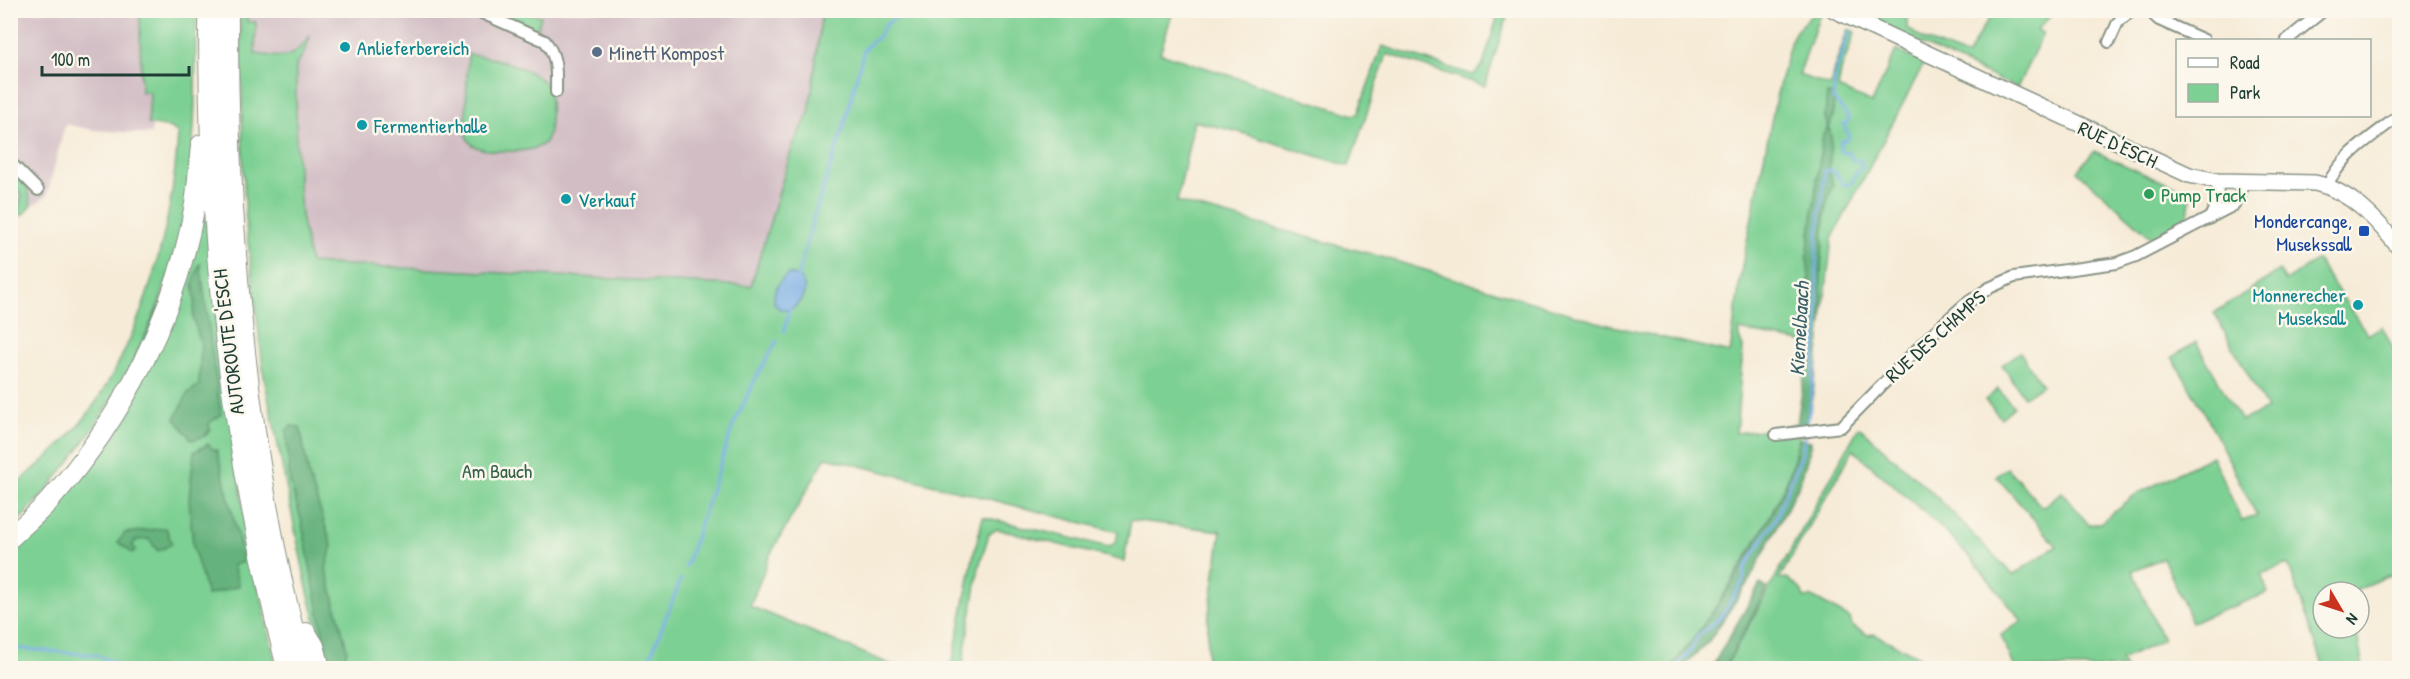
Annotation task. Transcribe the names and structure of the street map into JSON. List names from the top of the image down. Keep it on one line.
{"streets":{"highway":["AUTOROUTE D'ESCH"],"main road":["RUE D'ESCH"],"street":["RUE DES CHAMPS"]},"crossings":[["RUE D'ESCH","RUE DES CHAMPS"]],"water":["Kiemelbaach"],"parks":["Am Bauch"],"places":{"other":["Anlieferbereich","Minett Kompost","Fermentierhalle","Pump Track","Verkauf","Monnerecher Museksall"],"transit":["Mondercange, Musekssall"]},"legend":["Road","Park"],"scale_bar":"100 m","north":"bottom right"}
